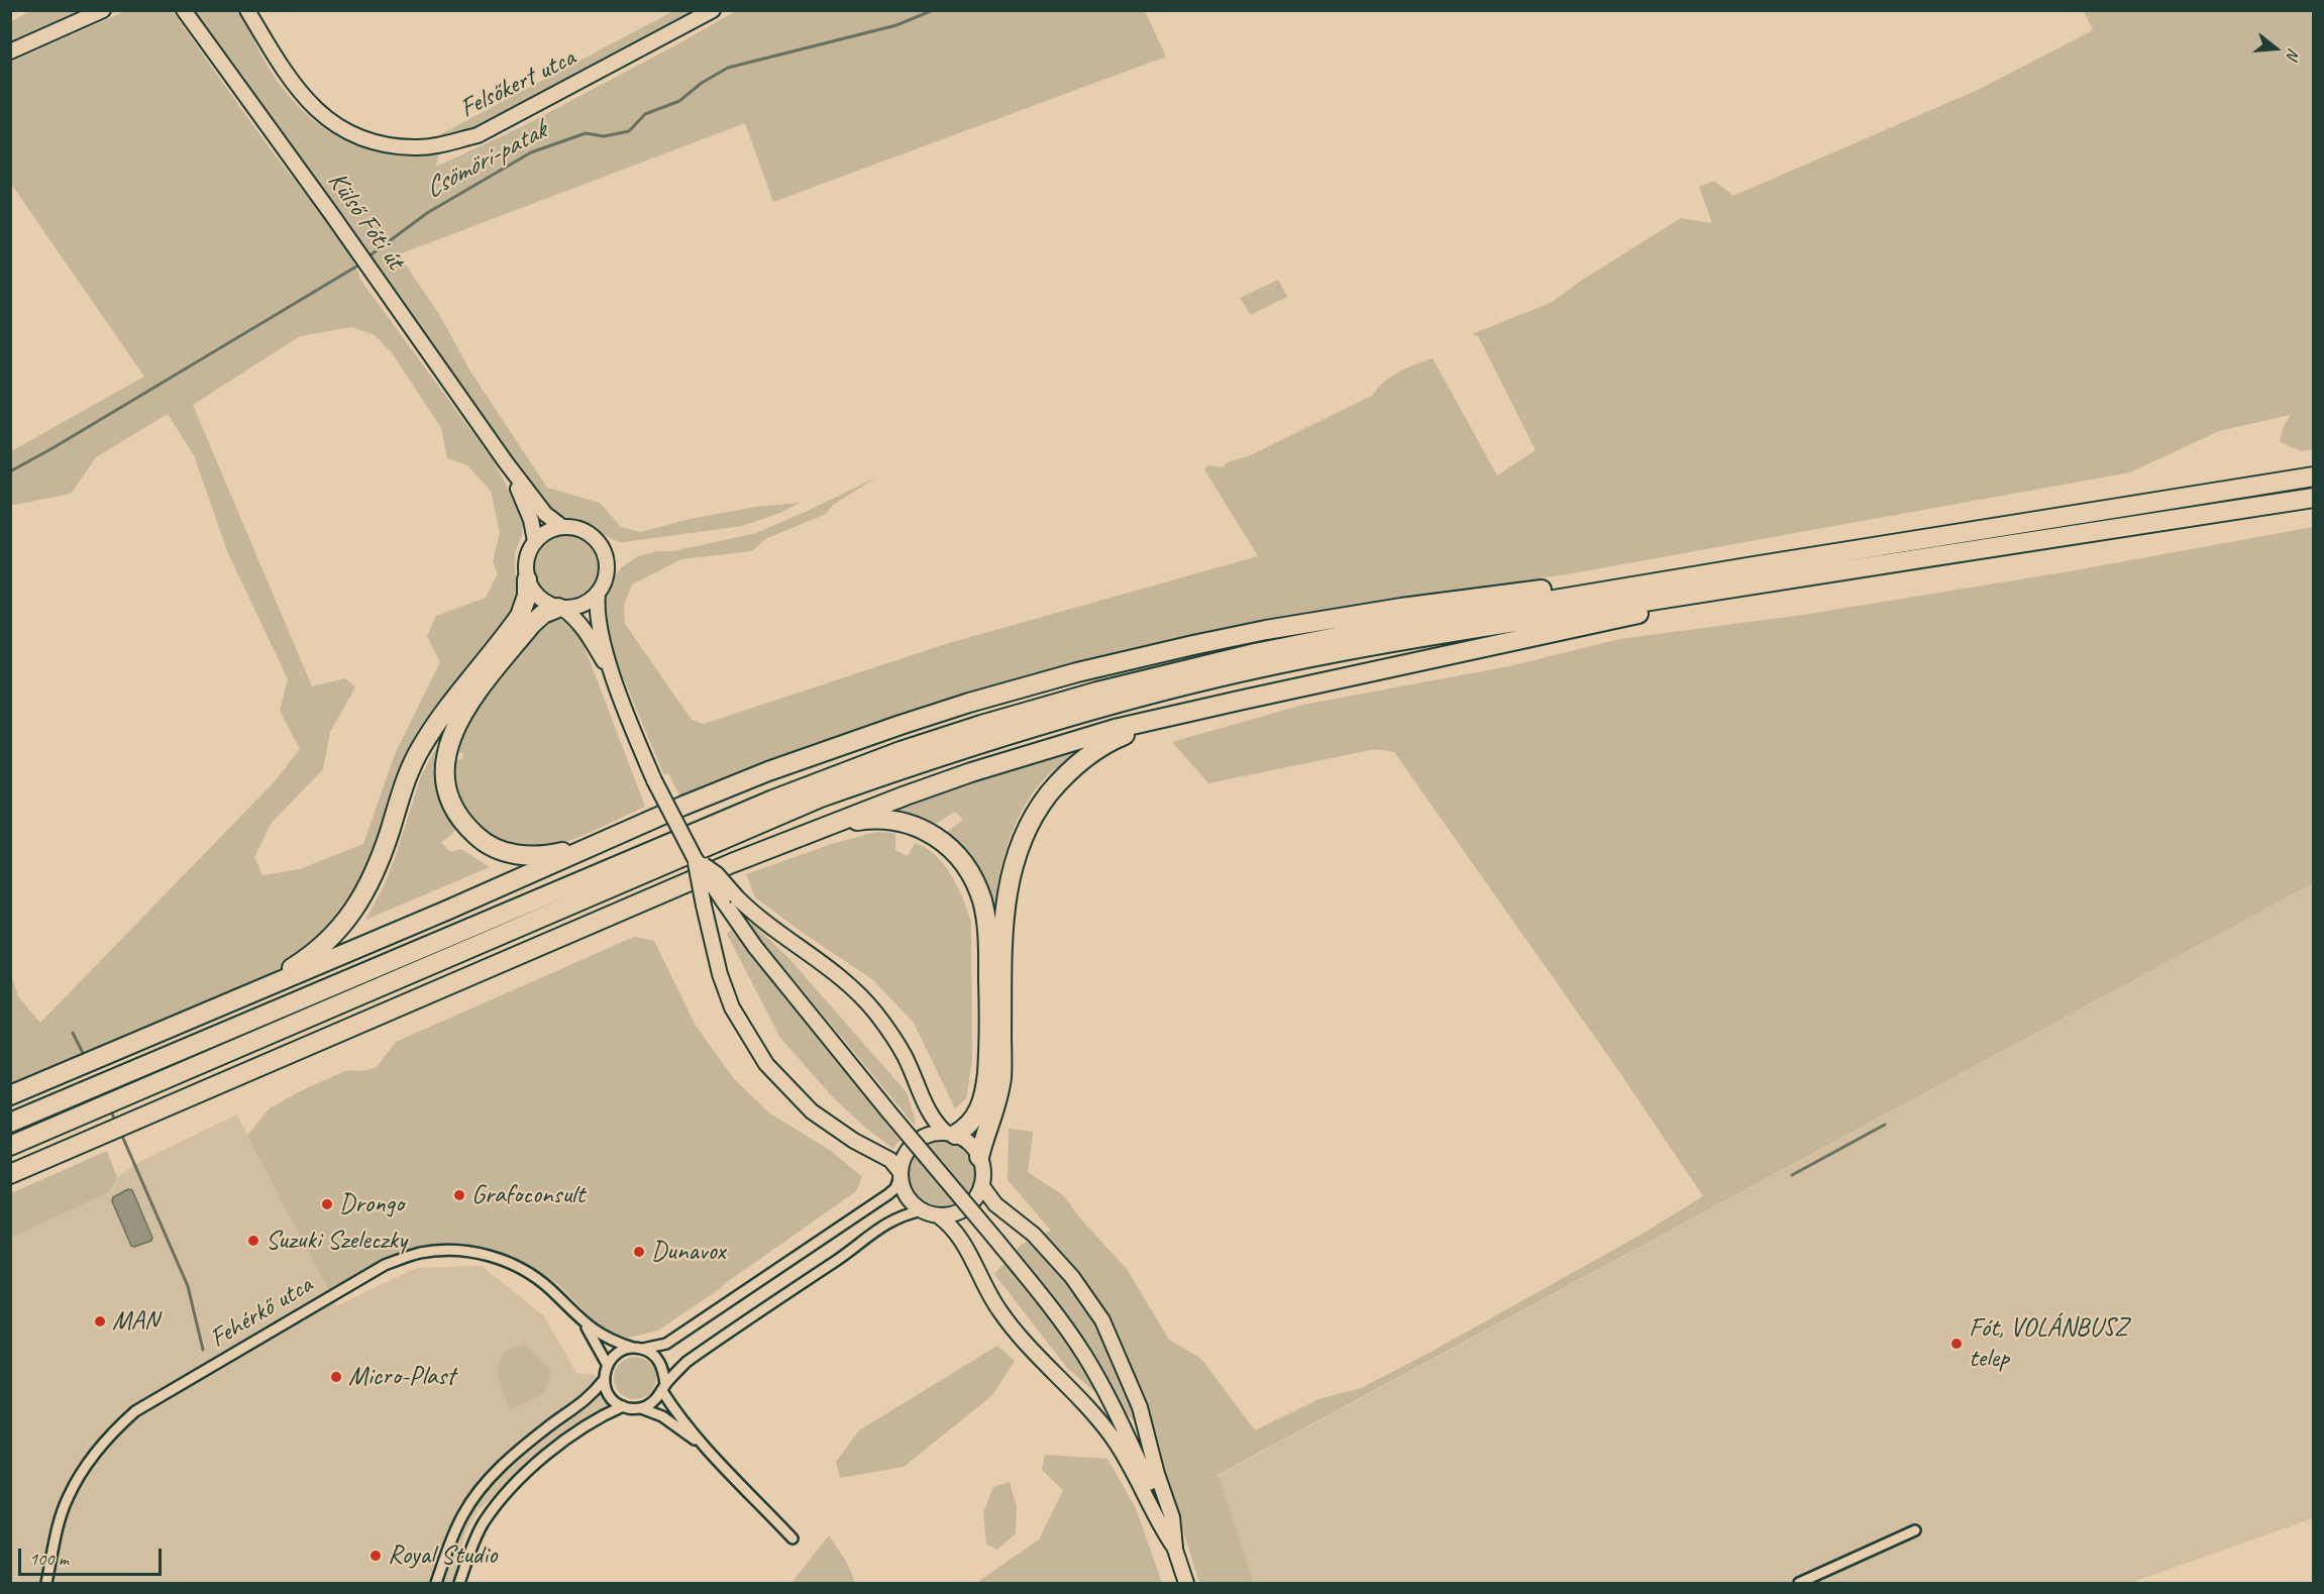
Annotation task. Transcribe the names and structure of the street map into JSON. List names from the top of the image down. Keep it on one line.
{"streets":{"main road":["Felsőkert utca","Külső Fóti út"],"street":["Fehérkő utca"]},"water":["Csömöri-patak"],"places":["Grafoconsult","Drongo","Suzuki Szeleczky","Dunavox","MAN","Fót, VOLÁNBUSZ telep","Micro-Plast","Royal Studio"],"scale_bar":"100 m","north":"right"}
